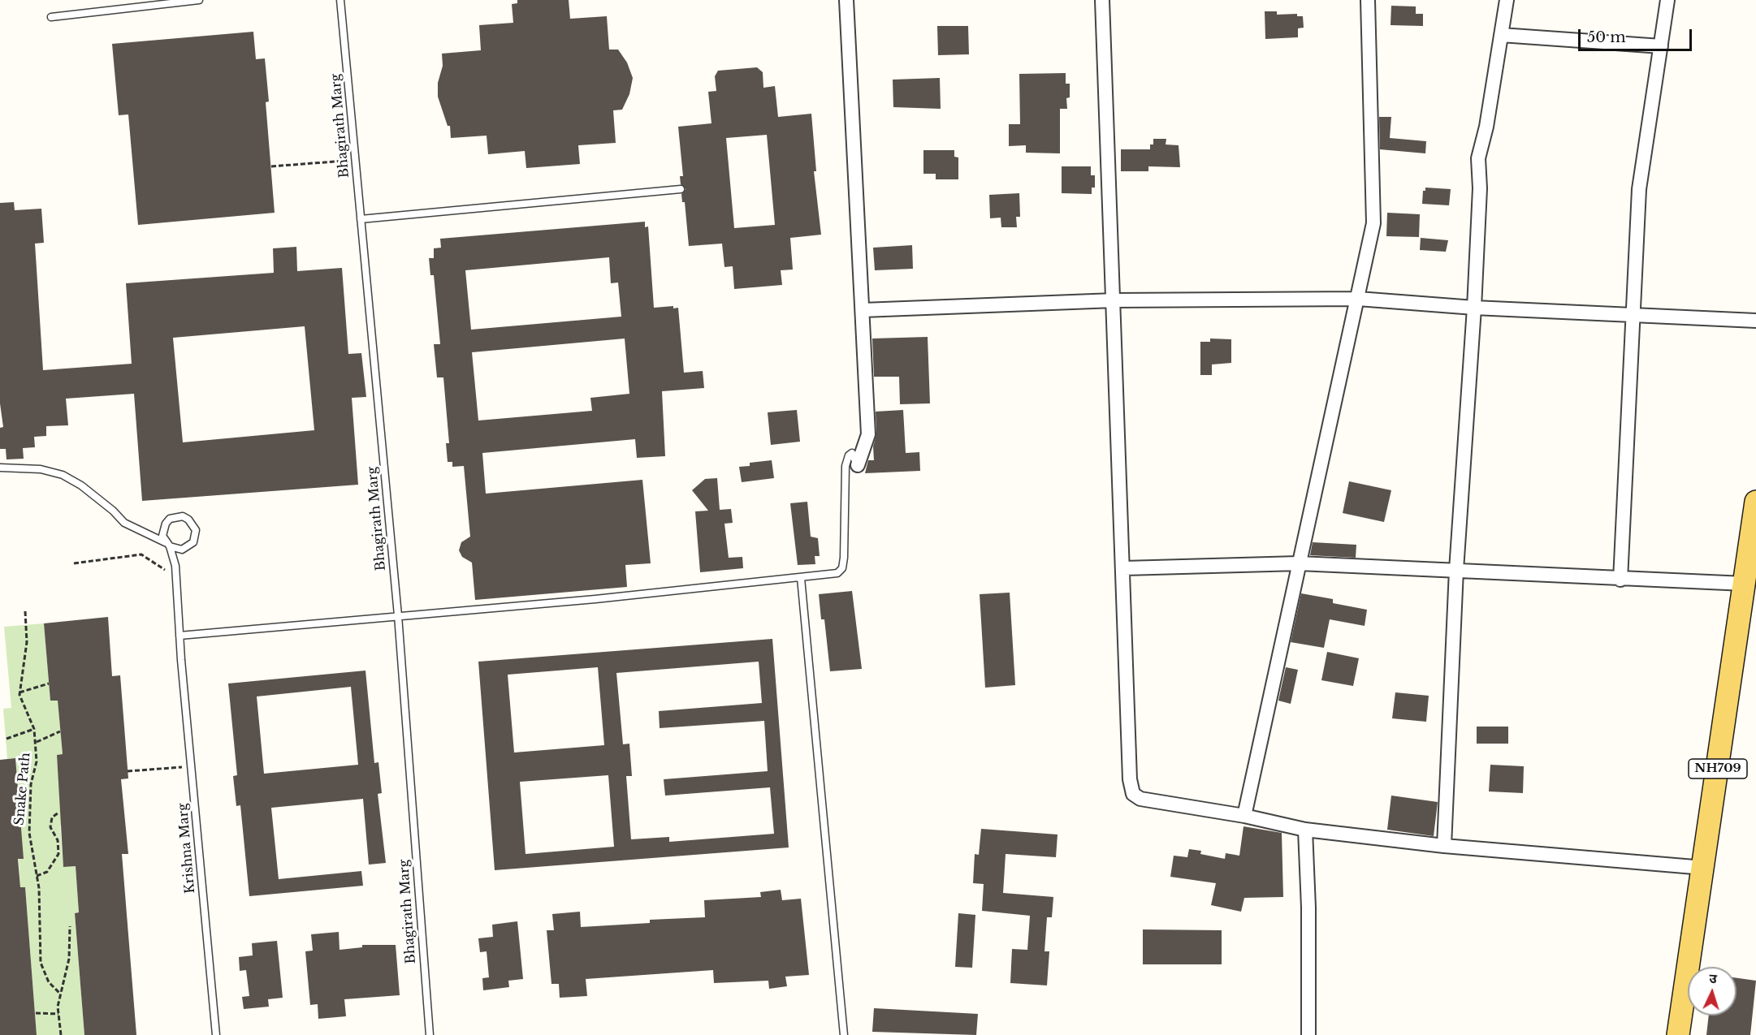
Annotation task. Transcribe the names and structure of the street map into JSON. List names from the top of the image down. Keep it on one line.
{"streets":{"main road":["NH709"],"lane":["Bhagirath Marg","Krishna Marg"],"path":["Snake Path"]},"scale_bar":"50 m","north":"top"}
